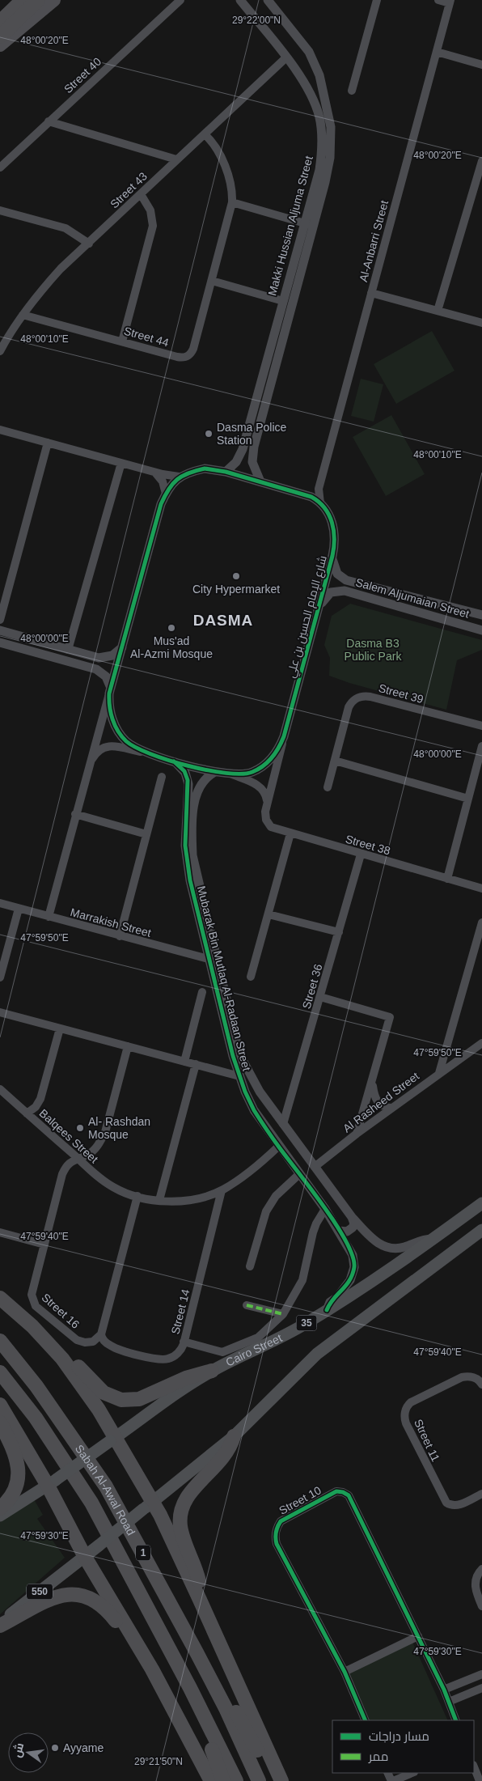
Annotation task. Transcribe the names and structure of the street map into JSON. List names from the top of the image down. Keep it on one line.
{"streets":{"highway":["Sabah Al-Awal Road","1"],"main road":["35","Cairo Street","550"],"street":["Street 40","Street 43","Makki Hussian Aljuma Street","Al-Anbarri Street","Street 44","Salem Aljumaian Street","شارع الإمام الحسين بن علي","Street 39","Street 38","Marrakish Street","Mubarak Bin Mutlaq Al-Radaan Street","Street 36","Al Rasheed Street","Balqees Street","Street 16","Street 14","Street 11","Street 10"]},"crossings":[["Street 43","Makki Hussian Aljuma Street"],["Street 43","Street 44"],["Makki Hussian Aljuma Street","شارع الإمام الحسين بن علي"],["Al-Anbarri Street","شارع الإمام الحسين بن علي"],["Salem Aljumaian Street","شارع الإمام الحسين بن علي"],["شارع الإمام الحسين بن علي","Street 38"],["شارع الإمام الحسين بن علي","Mubarak Bin Mutlaq Al-Radaan Street"],["Street 38","Street 36"],["Marrakish Street","Mubarak Bin Mutlaq Al-Radaan Street"],["Mubarak Bin Mutlaq Al-Radaan Street","Street 36"],["Mubarak Bin Mutlaq Al-Radaan Street","Al Rasheed Street"],["Mubarak Bin Mutlaq Al-Radaan Street","Balqees Street"],["Mubarak Bin Mutlaq Al-Radaan Street","Cairo Street"],["Balqees Street","Street 16"],["Balqees Street","Street 14"],["Street 16","Street 14"]],"districts":["DASMA"],"parks":["Dasma B3 Public Park"],"places":["Dasma Police Station","City Hypermarket","Mus'ad Al-Azmi Mosque","Al- Rashdan Mosque","Ayyame"],"legend":["مسار دراجات","ممر"],"north":"left","coordinates":["29°22'00\"N","48°00'20\"E","48°00'10\"E","48°00'00\"E","47°59'50\"E","47°59'40\"E","47°59'30\"E","29°21'50\"N"]}
